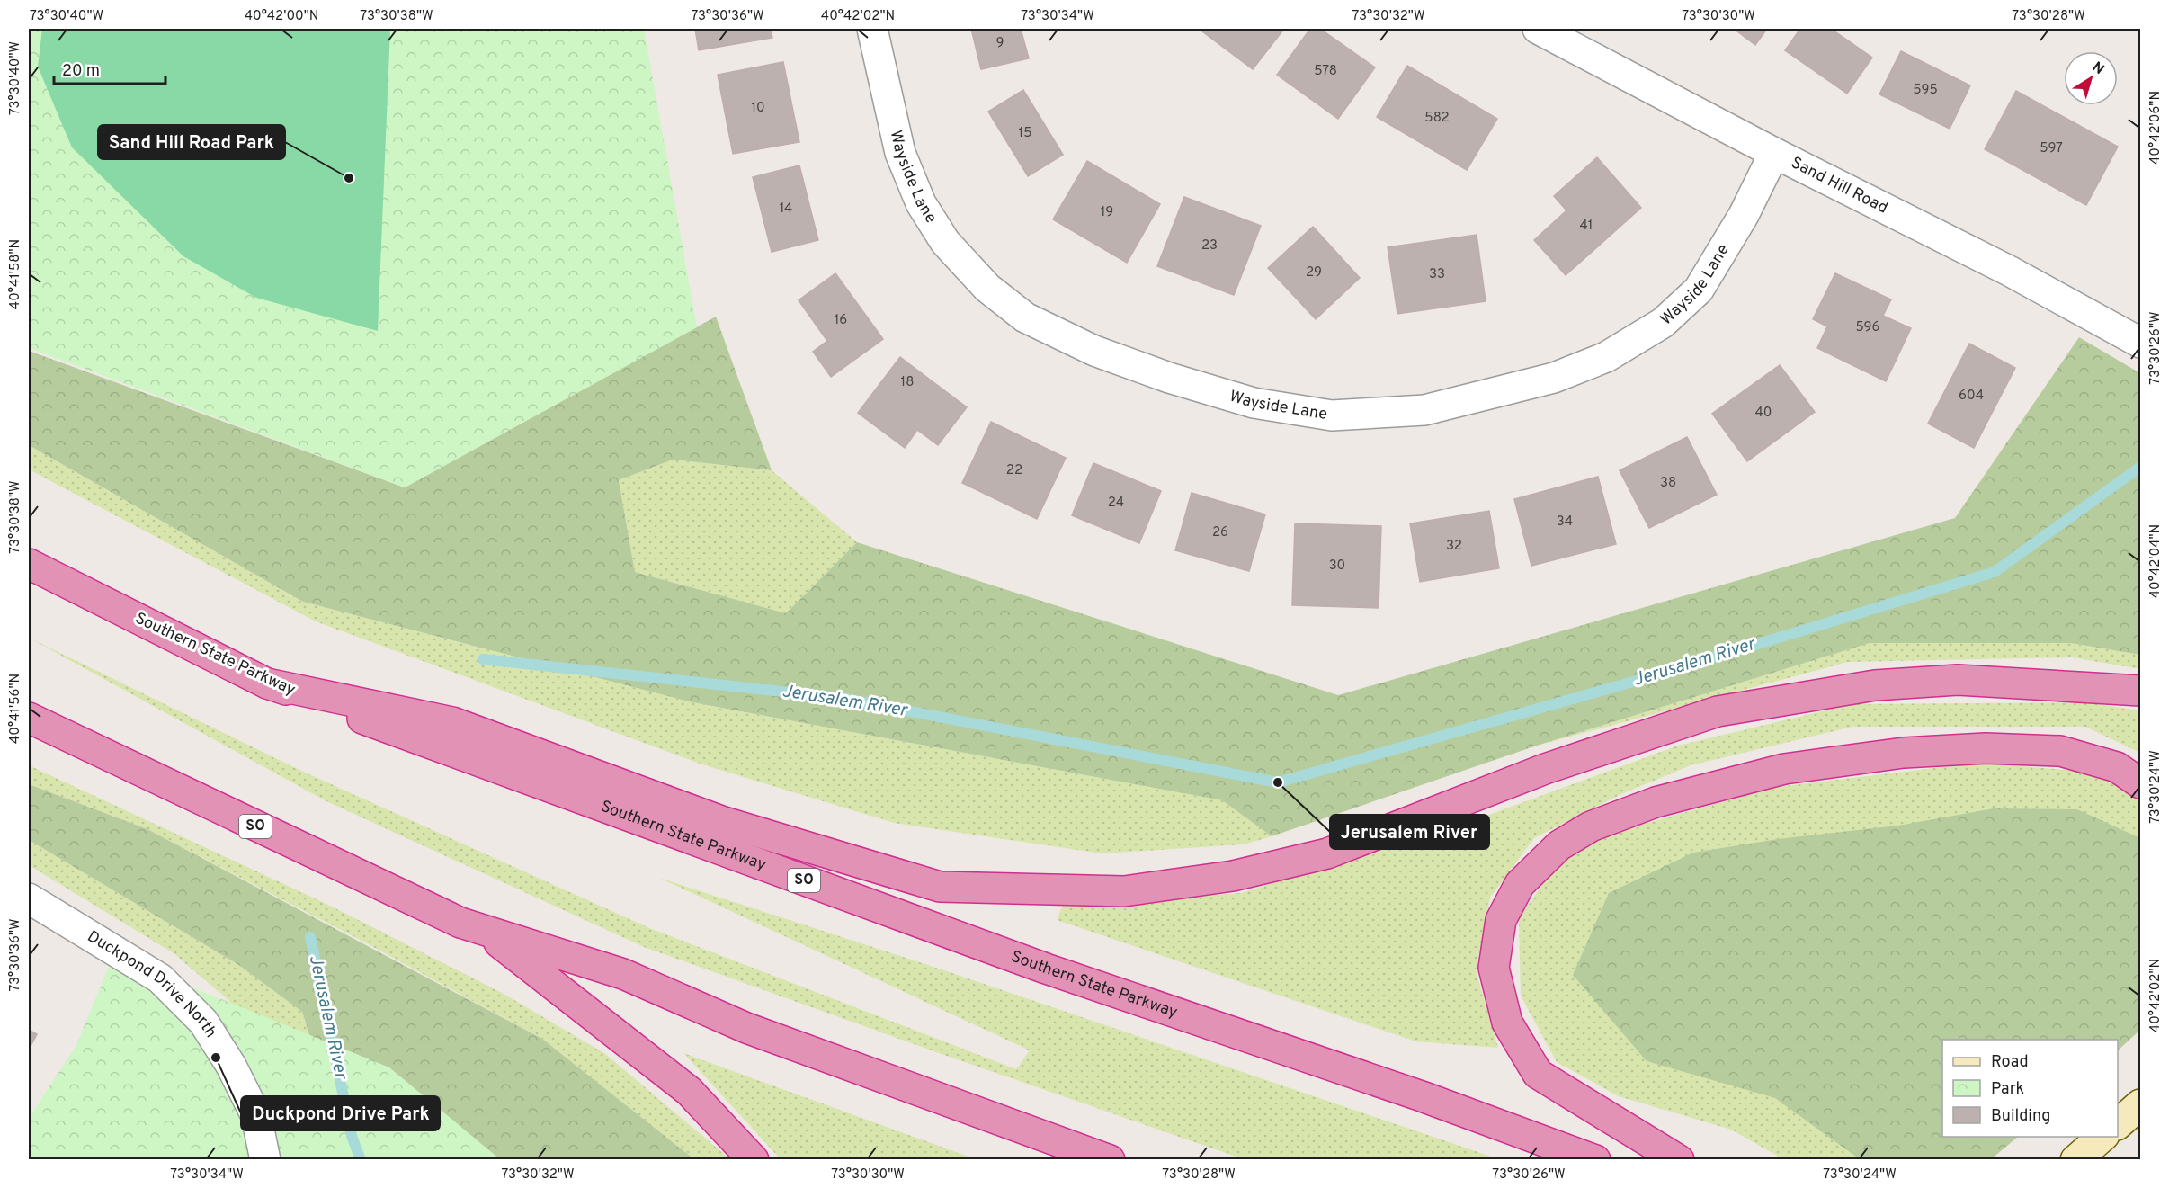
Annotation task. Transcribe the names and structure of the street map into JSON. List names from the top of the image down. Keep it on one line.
{"streets":{"highway":["Southern State Parkway","SO"],"street":["Wayside Lane","Sand Hill Road","Duckpond Drive North"]},"crossings":[["Wayside Lane","Sand Hill Road"]],"water":["Jerusalem River"],"places":["Sand Hill Road Park","Jerusalem River","Duckpond Drive Park"],"house_numbers":["9","578","595","10","582","15","597","14","19","41","23","29","33","16","596","18","604","40","22","38","24","34","26","32","30"],"legend":["Road","Park","Building"],"scale_bar":"20 m","north":"top right","coordinates":["73°30'40\"W","40°42'00\"N","73°30'38\"W","73°30'36\"W","40°42'02\"N","73°30'34\"W","73°30'32\"W","73°30'30\"W","73°30'28\"W","40°42'06\"N","40°41'58\"N","73°30'26\"W","40°42'04\"N","40°41'56\"N","73°30'24\"W"]}
